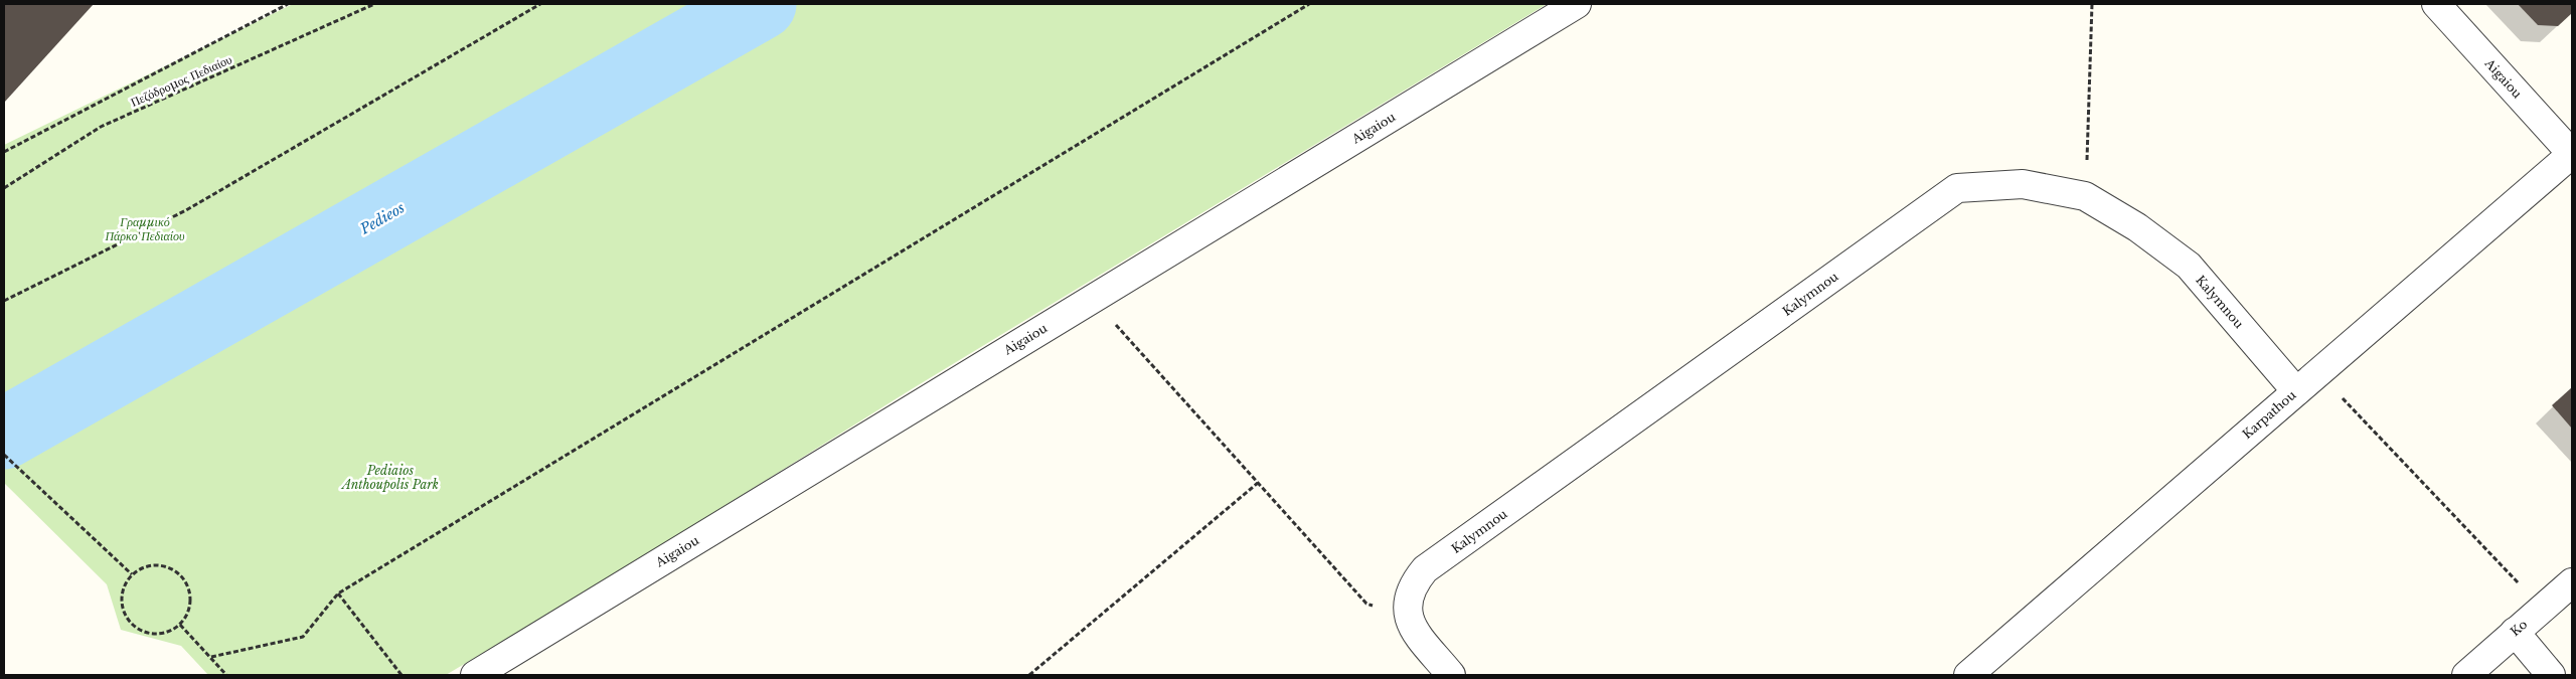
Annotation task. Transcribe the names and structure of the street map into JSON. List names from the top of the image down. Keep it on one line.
{"streets":{"street":["Aigaiou","Kalymnou","Karpathou","Ko"],"path":["Πεζόδρομος Πεδιαίου"]},"crossings":[["Aigaiou","Karpathou"],["Kalymnou","Karpathou"]],"water":["Pedieos"],"parks":["Γραμμικό Πάρκο Πεδιαίου","Pediaios Anthoupolis Park"]}
